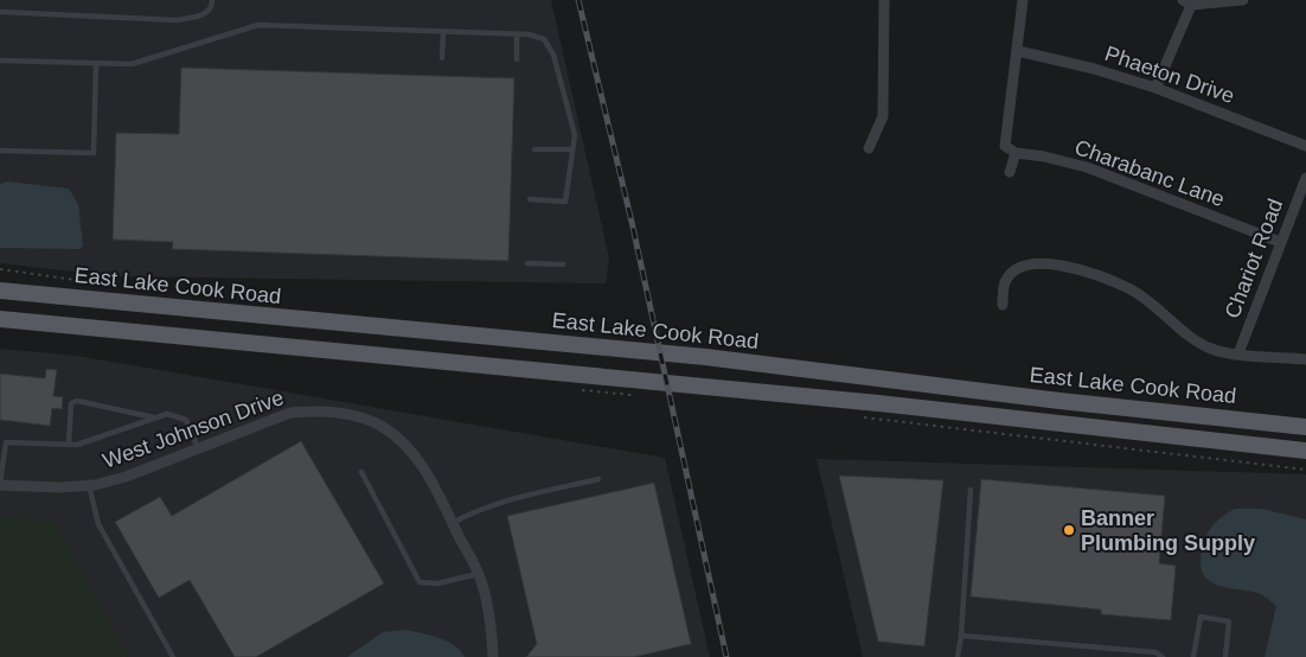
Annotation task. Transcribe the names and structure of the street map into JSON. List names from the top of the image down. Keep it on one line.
{"streets":{"main road":["East Lake Cook Road"],"street":["Phaeton Drive","Charabanc Lane","Chariot Road","West Johnson Drive"]},"crossings":[["Charabanc Lane","Chariot Road"]],"places":["Banner Plumbing Supply"]}
